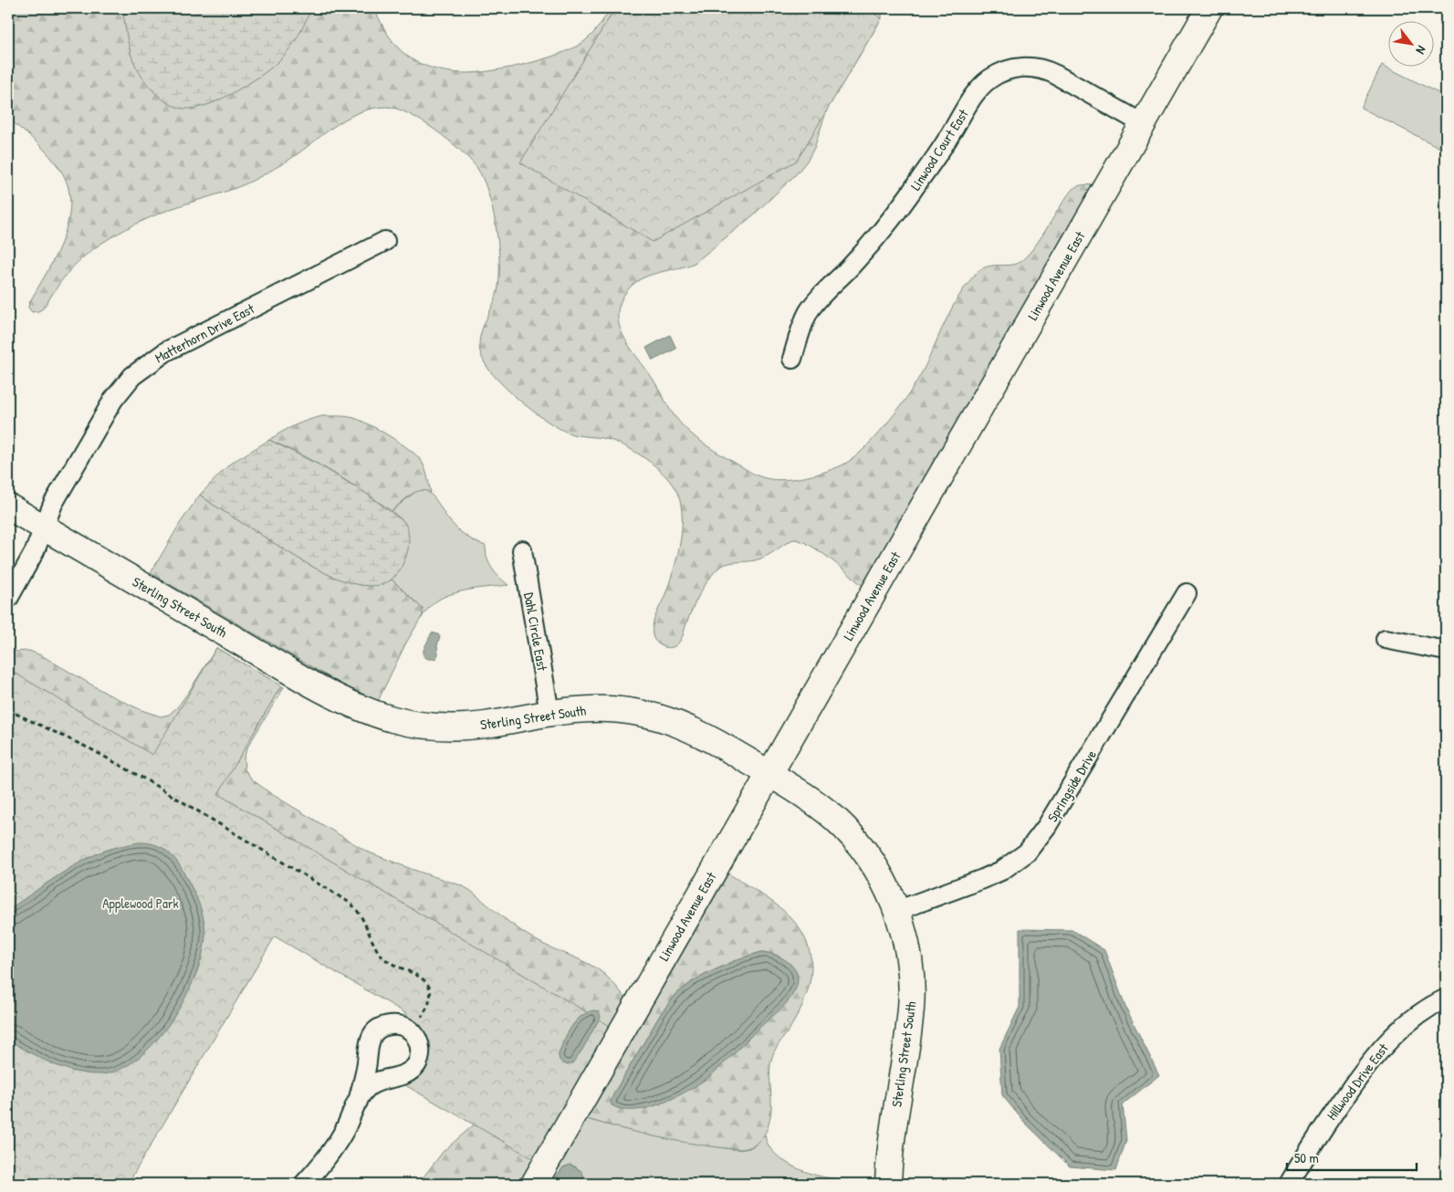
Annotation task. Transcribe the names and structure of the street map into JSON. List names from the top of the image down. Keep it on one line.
{"streets":{"street":["Linwood Court East","Linwood Avenue East","Matterhorn Drive East","Sterling Street South","Dahl Circle East","Springside Drive","Hillwood Drive East"]},"crossings":[["Linwood Court East","Linwood Avenue East"],["Linwood Avenue East","Sterling Street South"],["Matterhorn Drive East","Sterling Street South"],["Sterling Street South","Dahl Circle East"],["Sterling Street South","Springside Drive"]],"parks":["Applewood Park"],"scale_bar":"50 m","north":"bottom right"}
